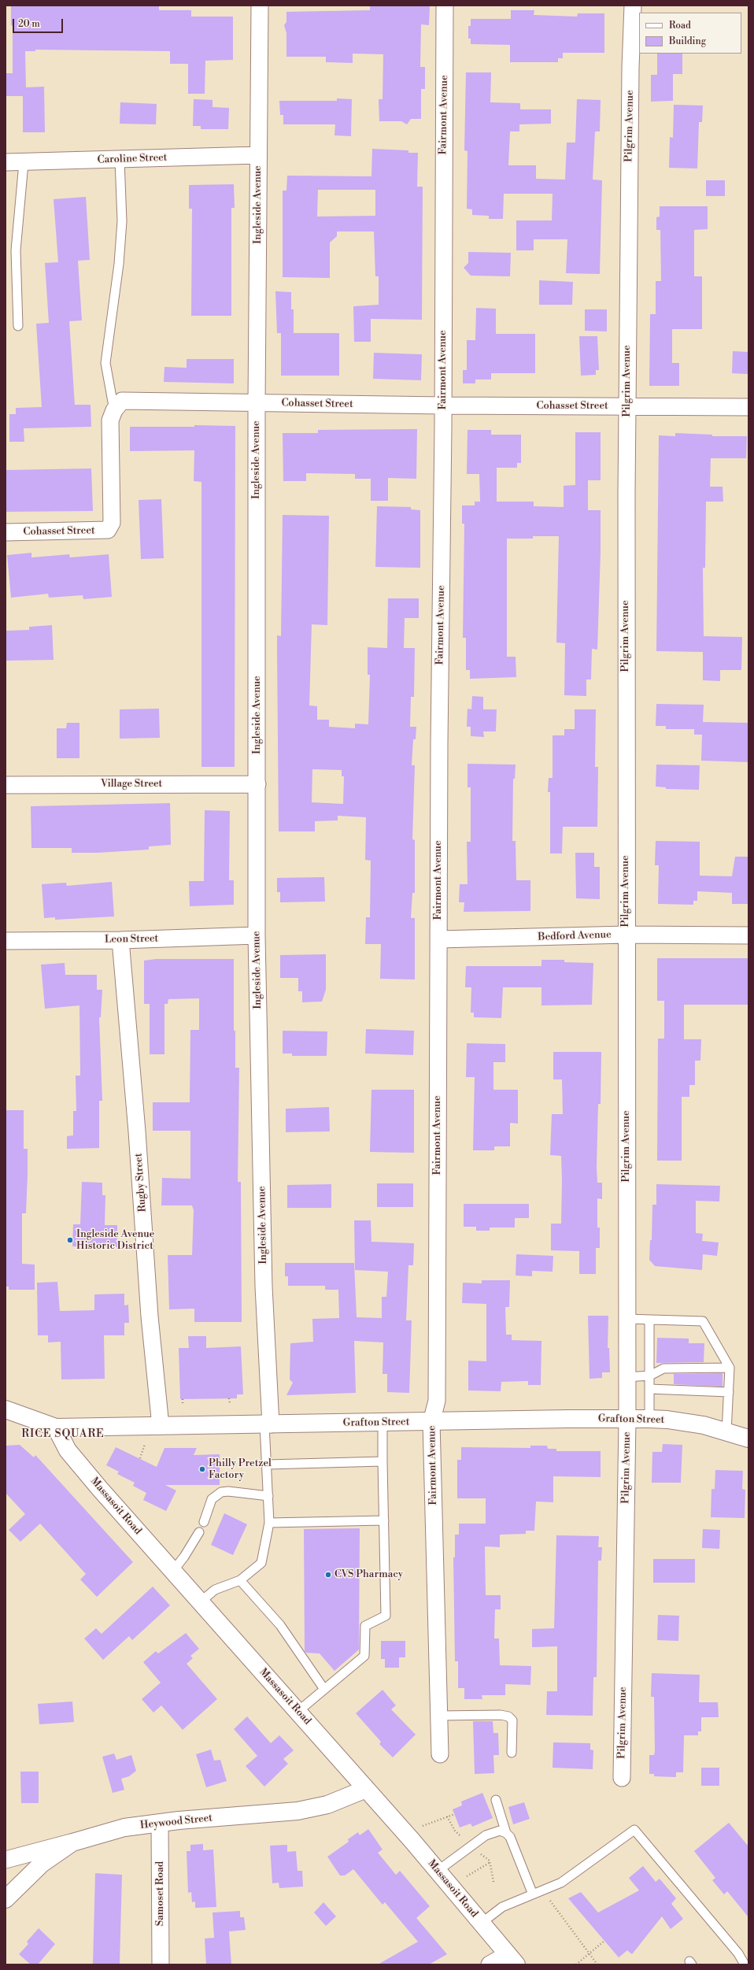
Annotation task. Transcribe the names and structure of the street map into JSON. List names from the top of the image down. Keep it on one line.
{"streets":{"main road":["Grafton Street","Massasoit Road","Heywood Street"],"street":["Fairmont Avenue","Pilgrim Avenue","Caroline Street","Ingleside Avenue","Cohasset Street","Village Street","Bedford Avenue","Leon Street","Rugby Street","Samoset Road"]},"crossings":[["Fairmont Avenue","Cohasset Street"],["Fairmont Avenue","Bedford Avenue"],["Fairmont Avenue","Grafton Street"],["Pilgrim Avenue","Cohasset Street"],["Pilgrim Avenue","Bedford Avenue"],["Pilgrim Avenue","Grafton Street"],["Caroline Street","Ingleside Avenue"],["Ingleside Avenue","Cohasset Street"],["Ingleside Avenue","Village Street"],["Ingleside Avenue","Leon Street"],["Ingleside Avenue","Grafton Street"],["Leon Street","Rugby Street"],["Rugby Street","Grafton Street"],["Grafton Street","Massasoit Road"],["Massasoit Road","Heywood Street"],["Heywood Street","Samoset Road"]],"districts":["RICE SQUARE"],"places":["Ingleside Avenue Historic District","Philly Pretzel Factory","CVS Pharmacy"],"legend":["Road","Building"],"scale_bar":"20 m"}
